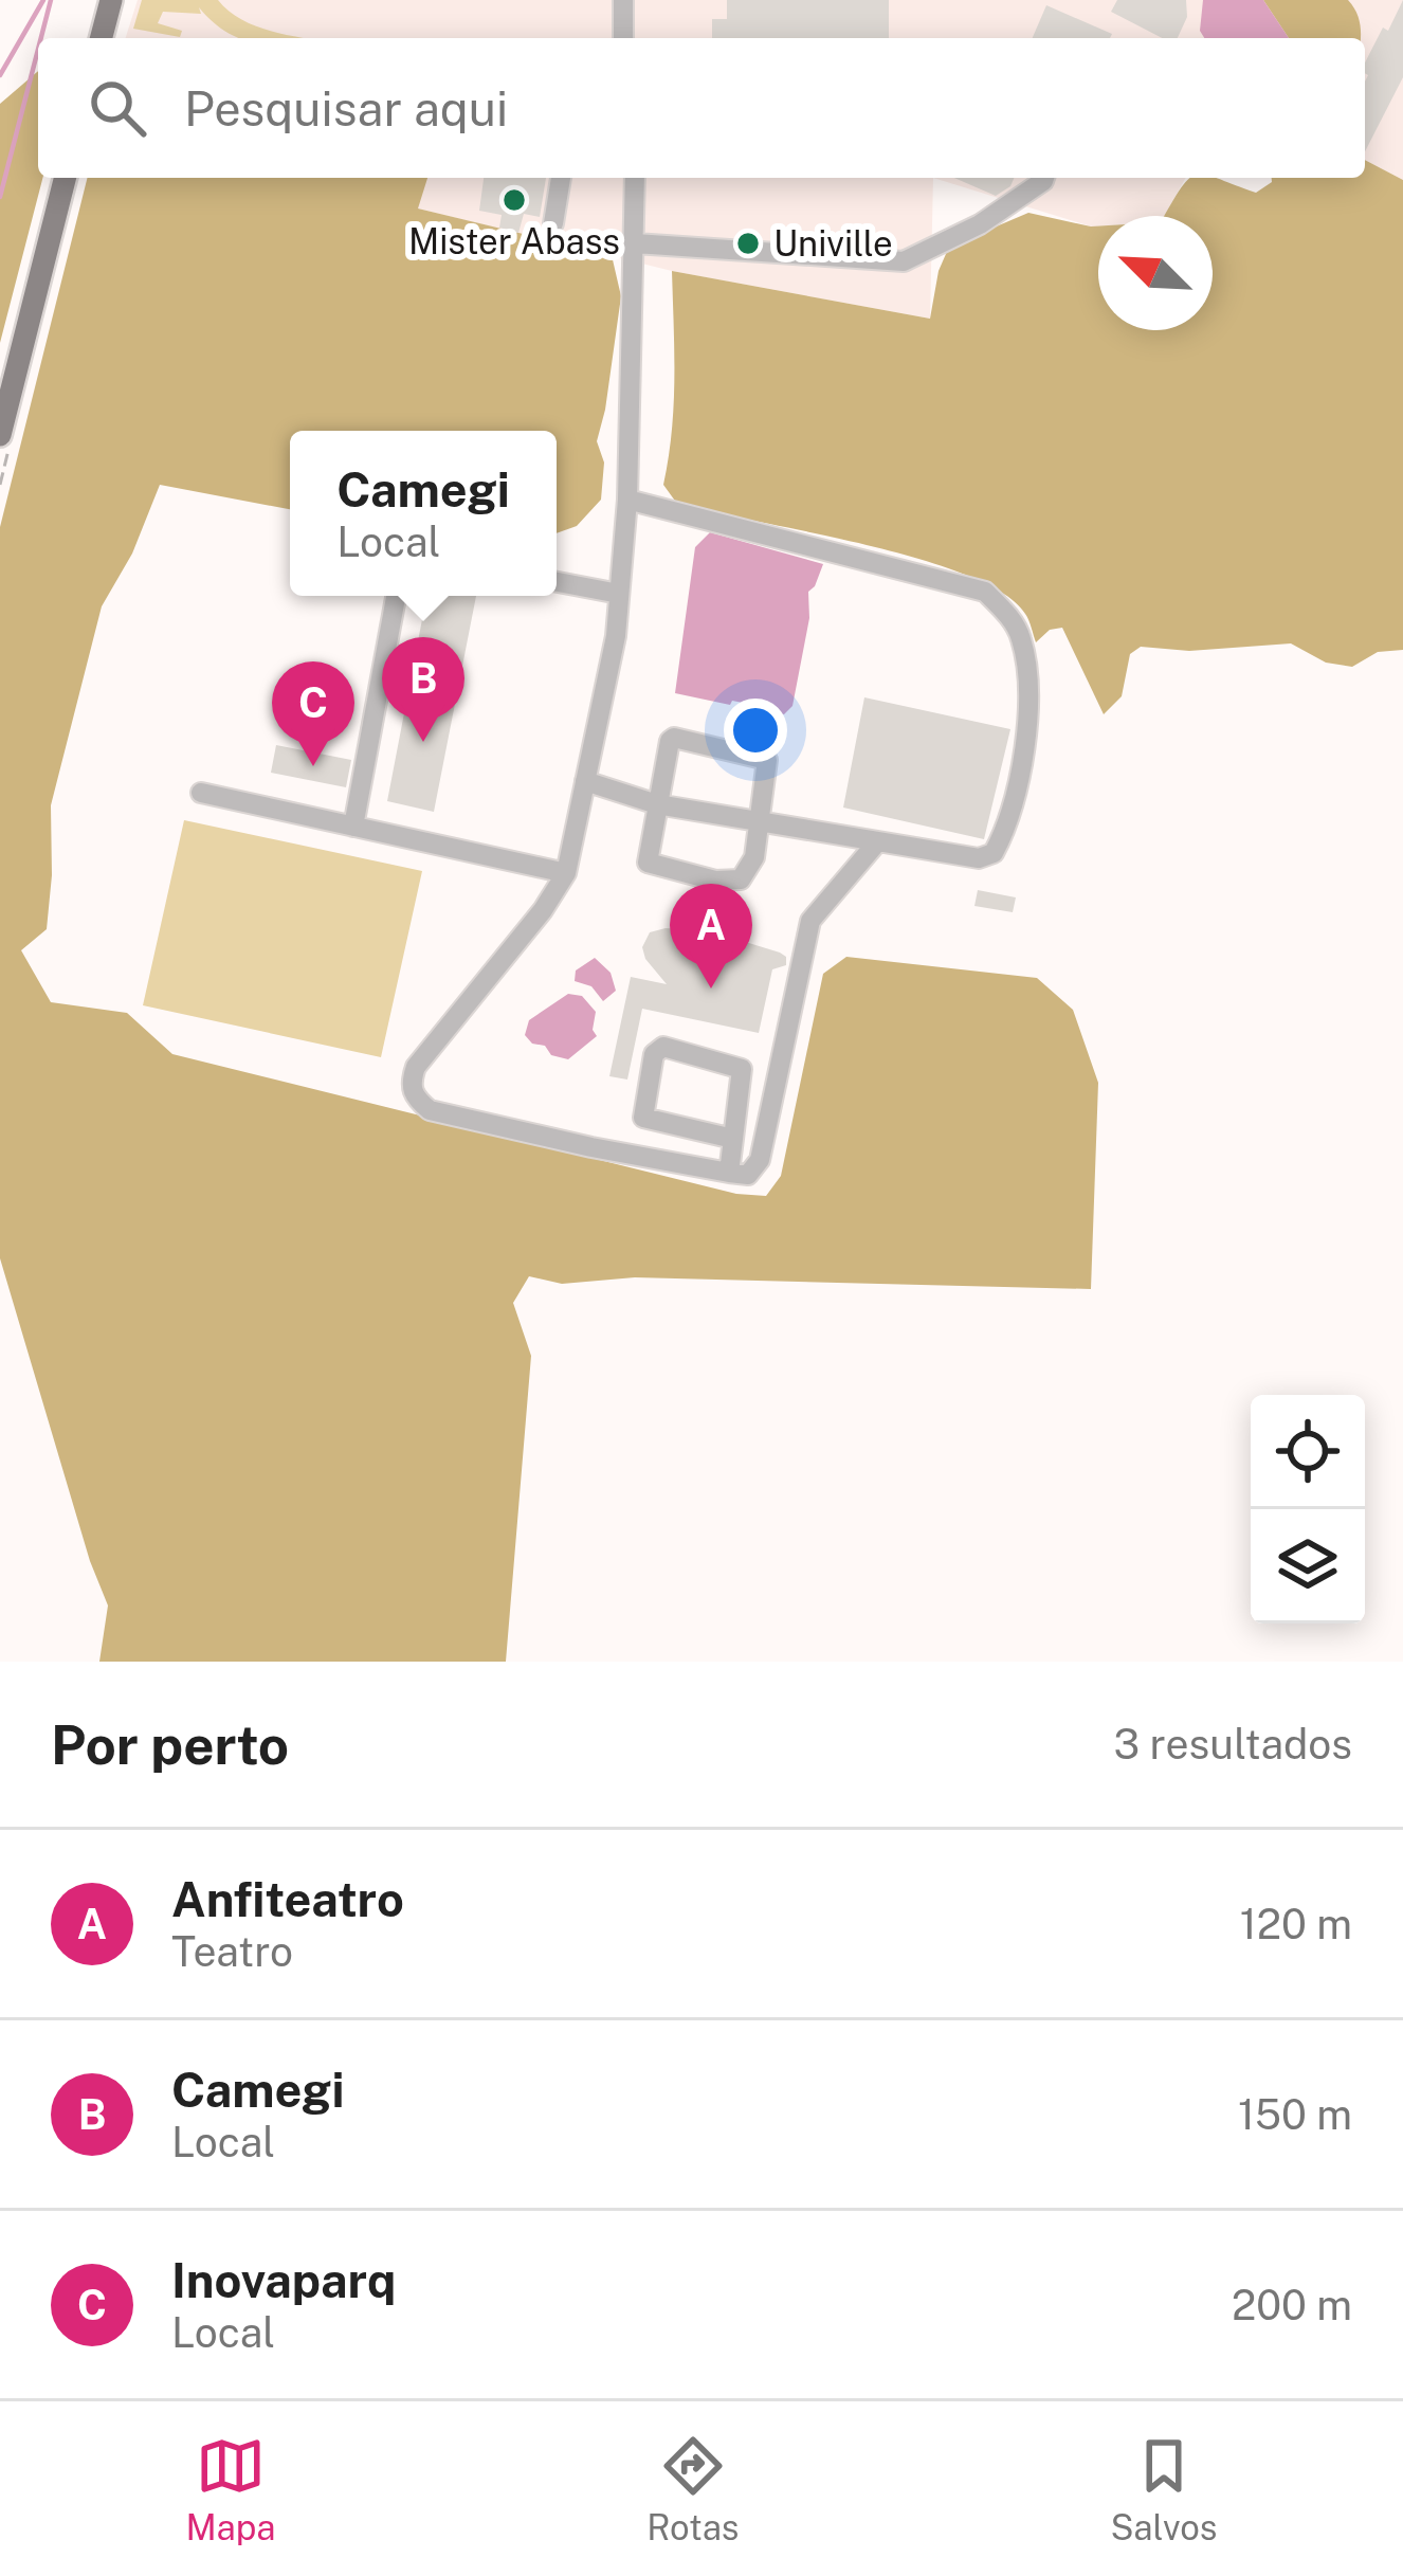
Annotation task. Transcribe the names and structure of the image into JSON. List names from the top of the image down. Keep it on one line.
{"places":["Mister Abass","Univille"],"north":"top left","page":{"search":"Pesquisar aqui","popup":["Camegi","Local"],"pins":["B","C","A"],"heading":["Por perto","3 resultados"],"list":[{"mark":"A","name":"Anfiteatro","note":"Teatro","value":"120 m"},{"mark":"B","name":"Camegi","note":"Local","value":"150 m"},{"mark":"C","name":"Inovaparq","note":"Local","value":"200 m"}],"nav":["Mapa","Rotas","Salvos"]}}
